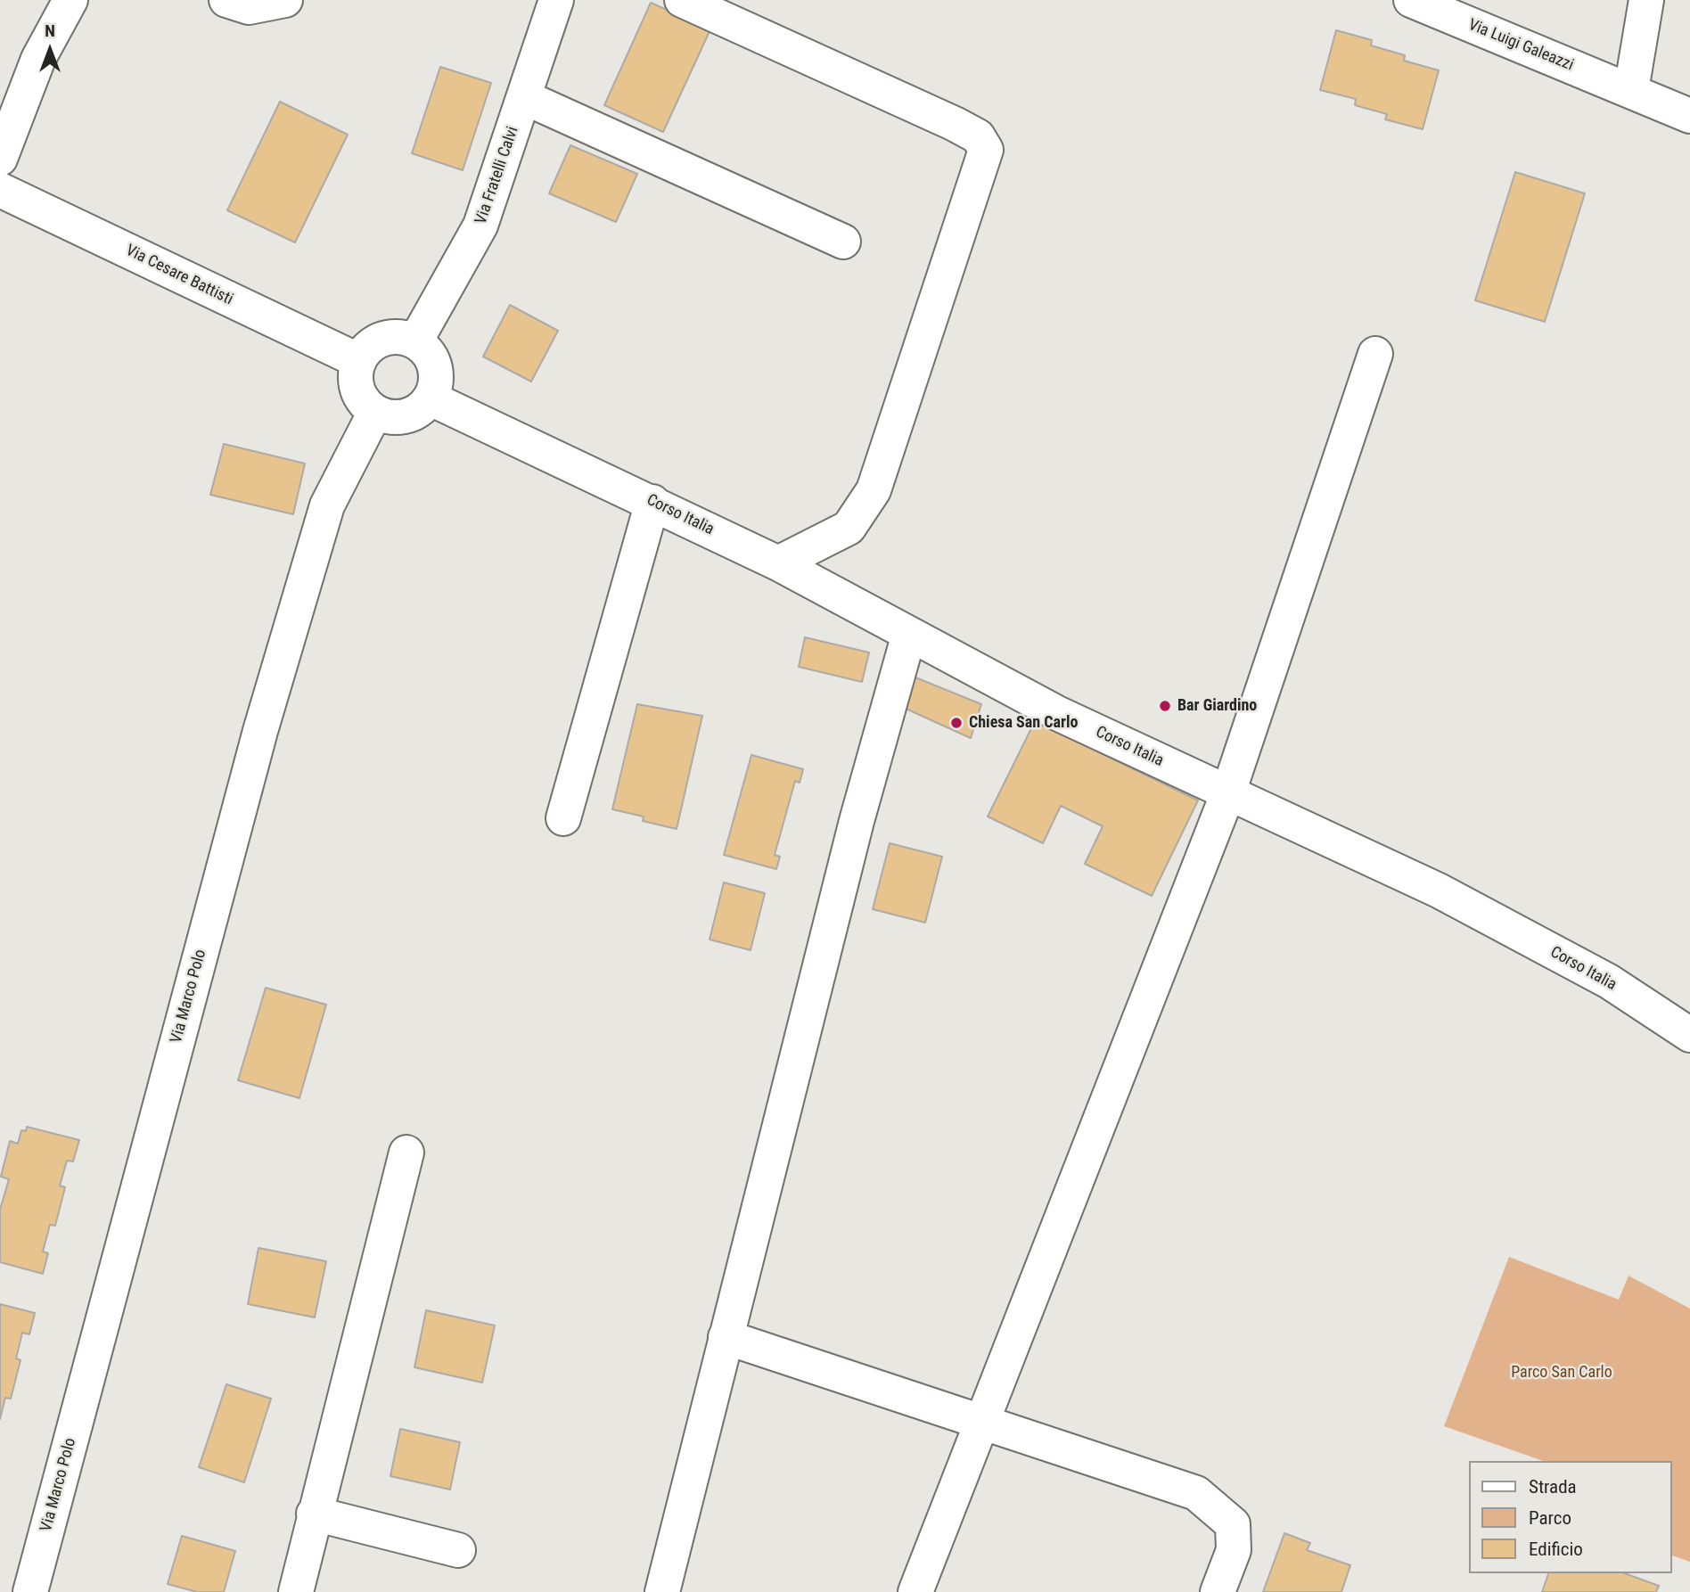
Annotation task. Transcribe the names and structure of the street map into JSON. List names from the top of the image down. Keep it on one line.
{"streets":{"street":["Via Luigi Galeazzi","Via Fratelli Calvi","Via Cesare Battisti","Corso Italia","Via Marco Polo"]},"crossings":[["Via Fratelli Calvi","Via Cesare Battisti"],["Via Fratelli Calvi","Corso Italia"],["Via Fratelli Calvi","Via Marco Polo"],["Via Cesare Battisti","Corso Italia"],["Via Cesare Battisti","Via Marco Polo"],["Corso Italia","Via Marco Polo"]],"parks":["Parco San Carlo"],"places":["Bar Giardino","Chiesa San Carlo"],"legend":["Strada","Parco","Edificio"],"north":"top"}
